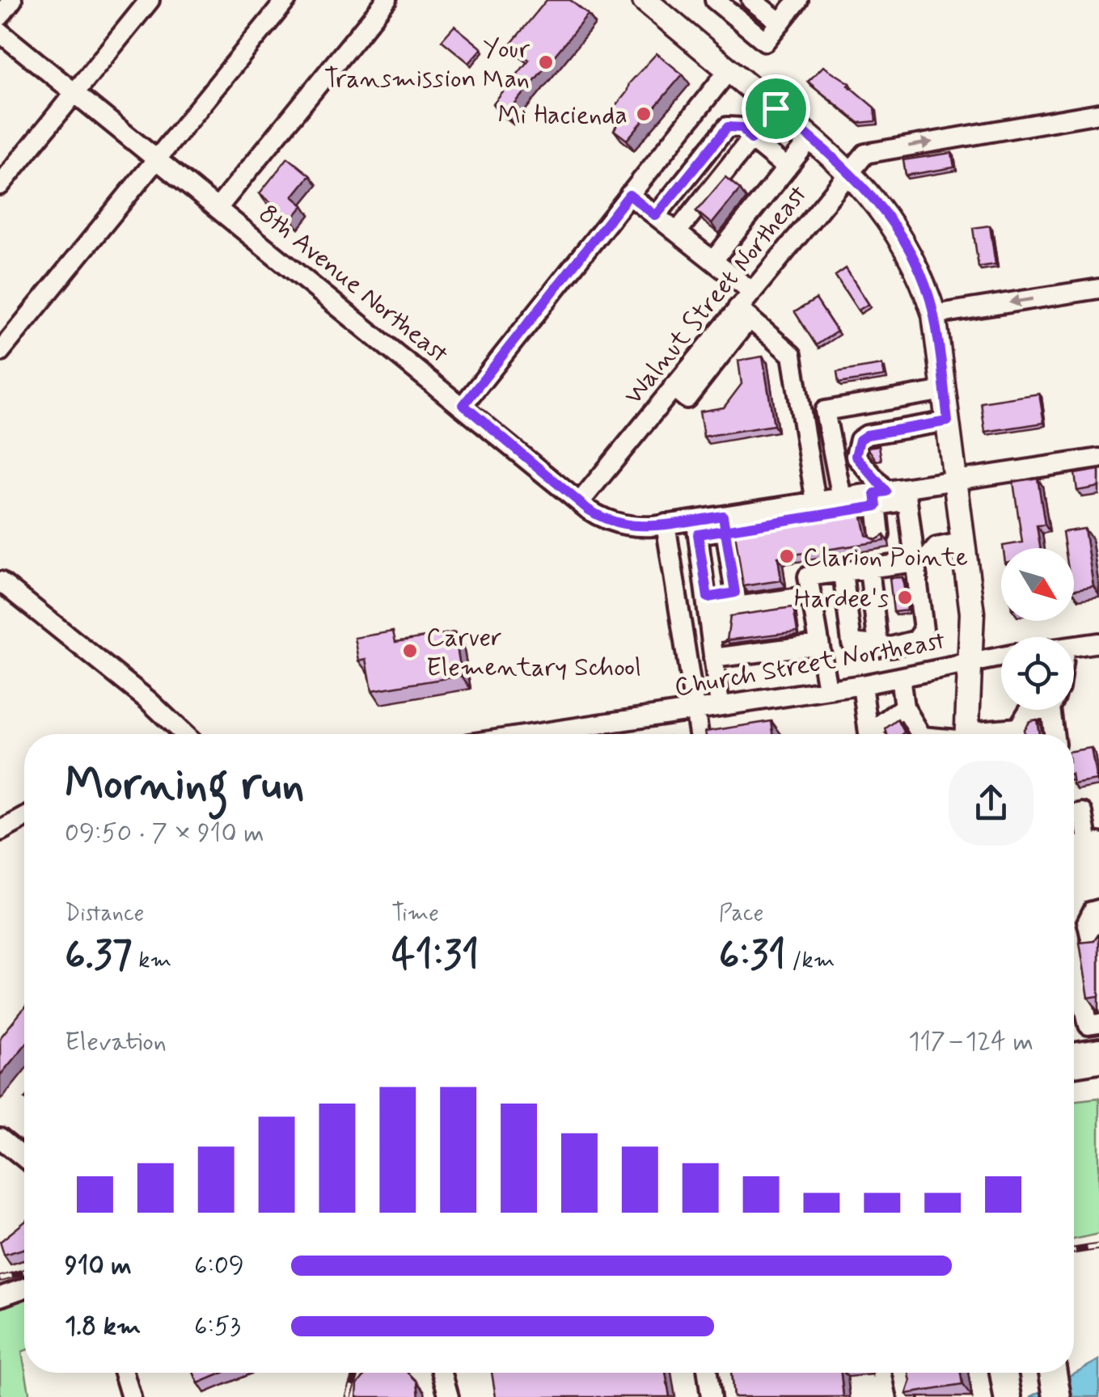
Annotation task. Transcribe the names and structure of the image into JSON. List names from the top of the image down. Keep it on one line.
{"streets":{"street":["8th Avenue Northeast","Walnut Street Northeast","Church Street Northeast"]},"crossings":[["8th Avenue Northeast","Walnut Street Northeast"]],"one_way":["Walnut Street Northeast"],"places":["Your Transmission Man","Mi Hacienda","Clarion Pointe","Hardee's","Carver Elementary School"],"north":"bottom right","page":{"heading":["Morning run","09:50 · 7 × 910 m"],"stats":[["Distance","6.37 km"],["Time","41:31"],["Pace","6:31 /km"]],"chart":["Elevation","117–124 m"],"list":[{"name":"910 m","note":"6:09"},{"name":"1.8 km","note":"6:53"}]}}
